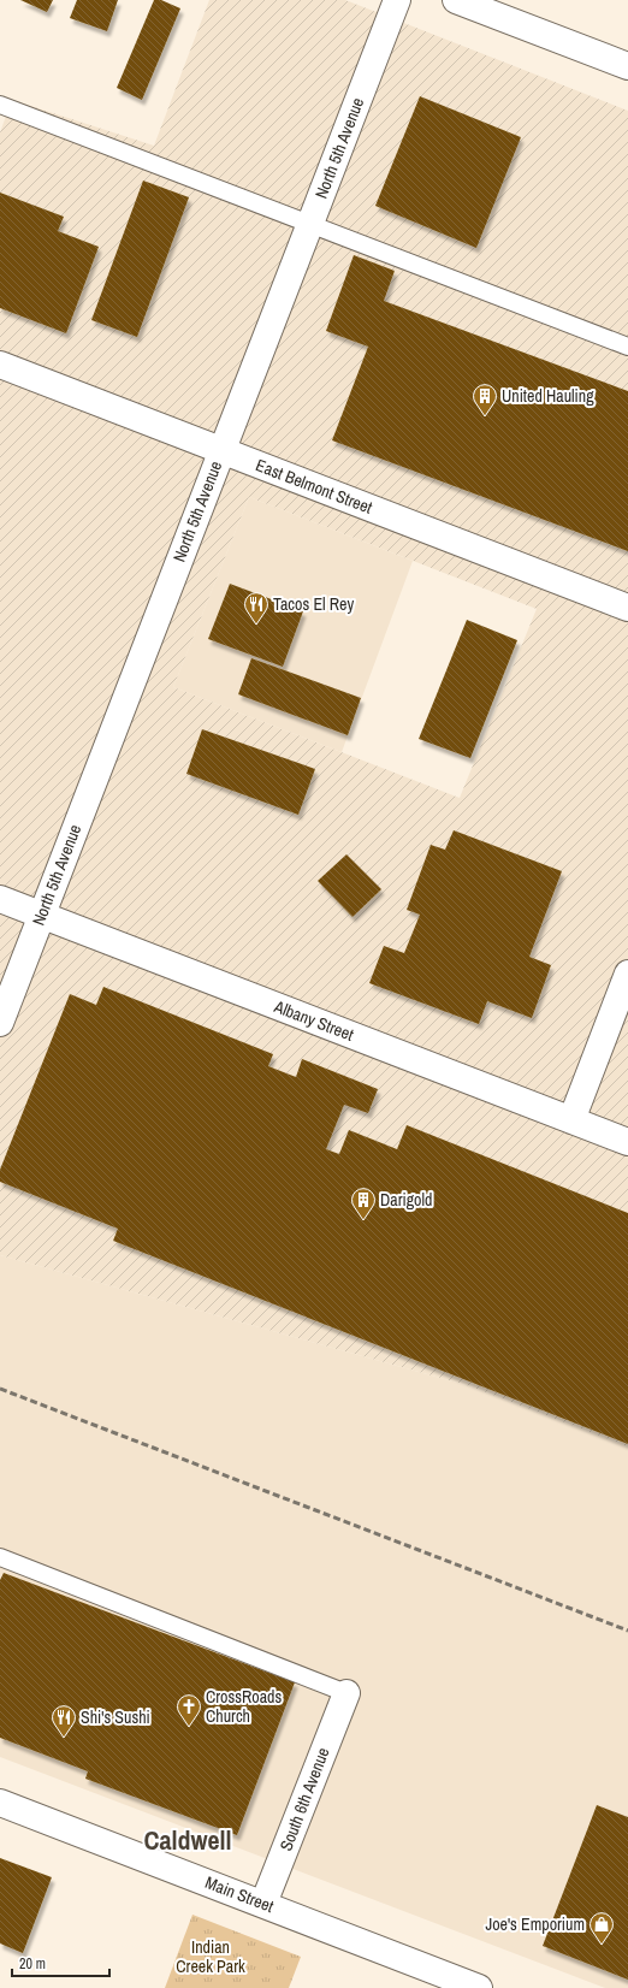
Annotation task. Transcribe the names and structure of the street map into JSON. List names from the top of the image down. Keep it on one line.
{"streets":{"street":["North 5th Avenue","East Belmont Street","Albany Street","South 6th Avenue","Main Street"]},"crossings":[["North 5th Avenue","East Belmont Street"],["North 5th Avenue","Albany Street"],["South 6th Avenue","Main Street"]],"districts":["Caldwell"],"parks":["Indian Creek Park"],"places":{"building":["United Hauling","Darigold"],"restaurant":["Tacos El Rey","Shi's Sushi"],"church":["CrossRoads Church"],"shop":["Joe's Emporium"]},"scale_bar":"20 m"}
